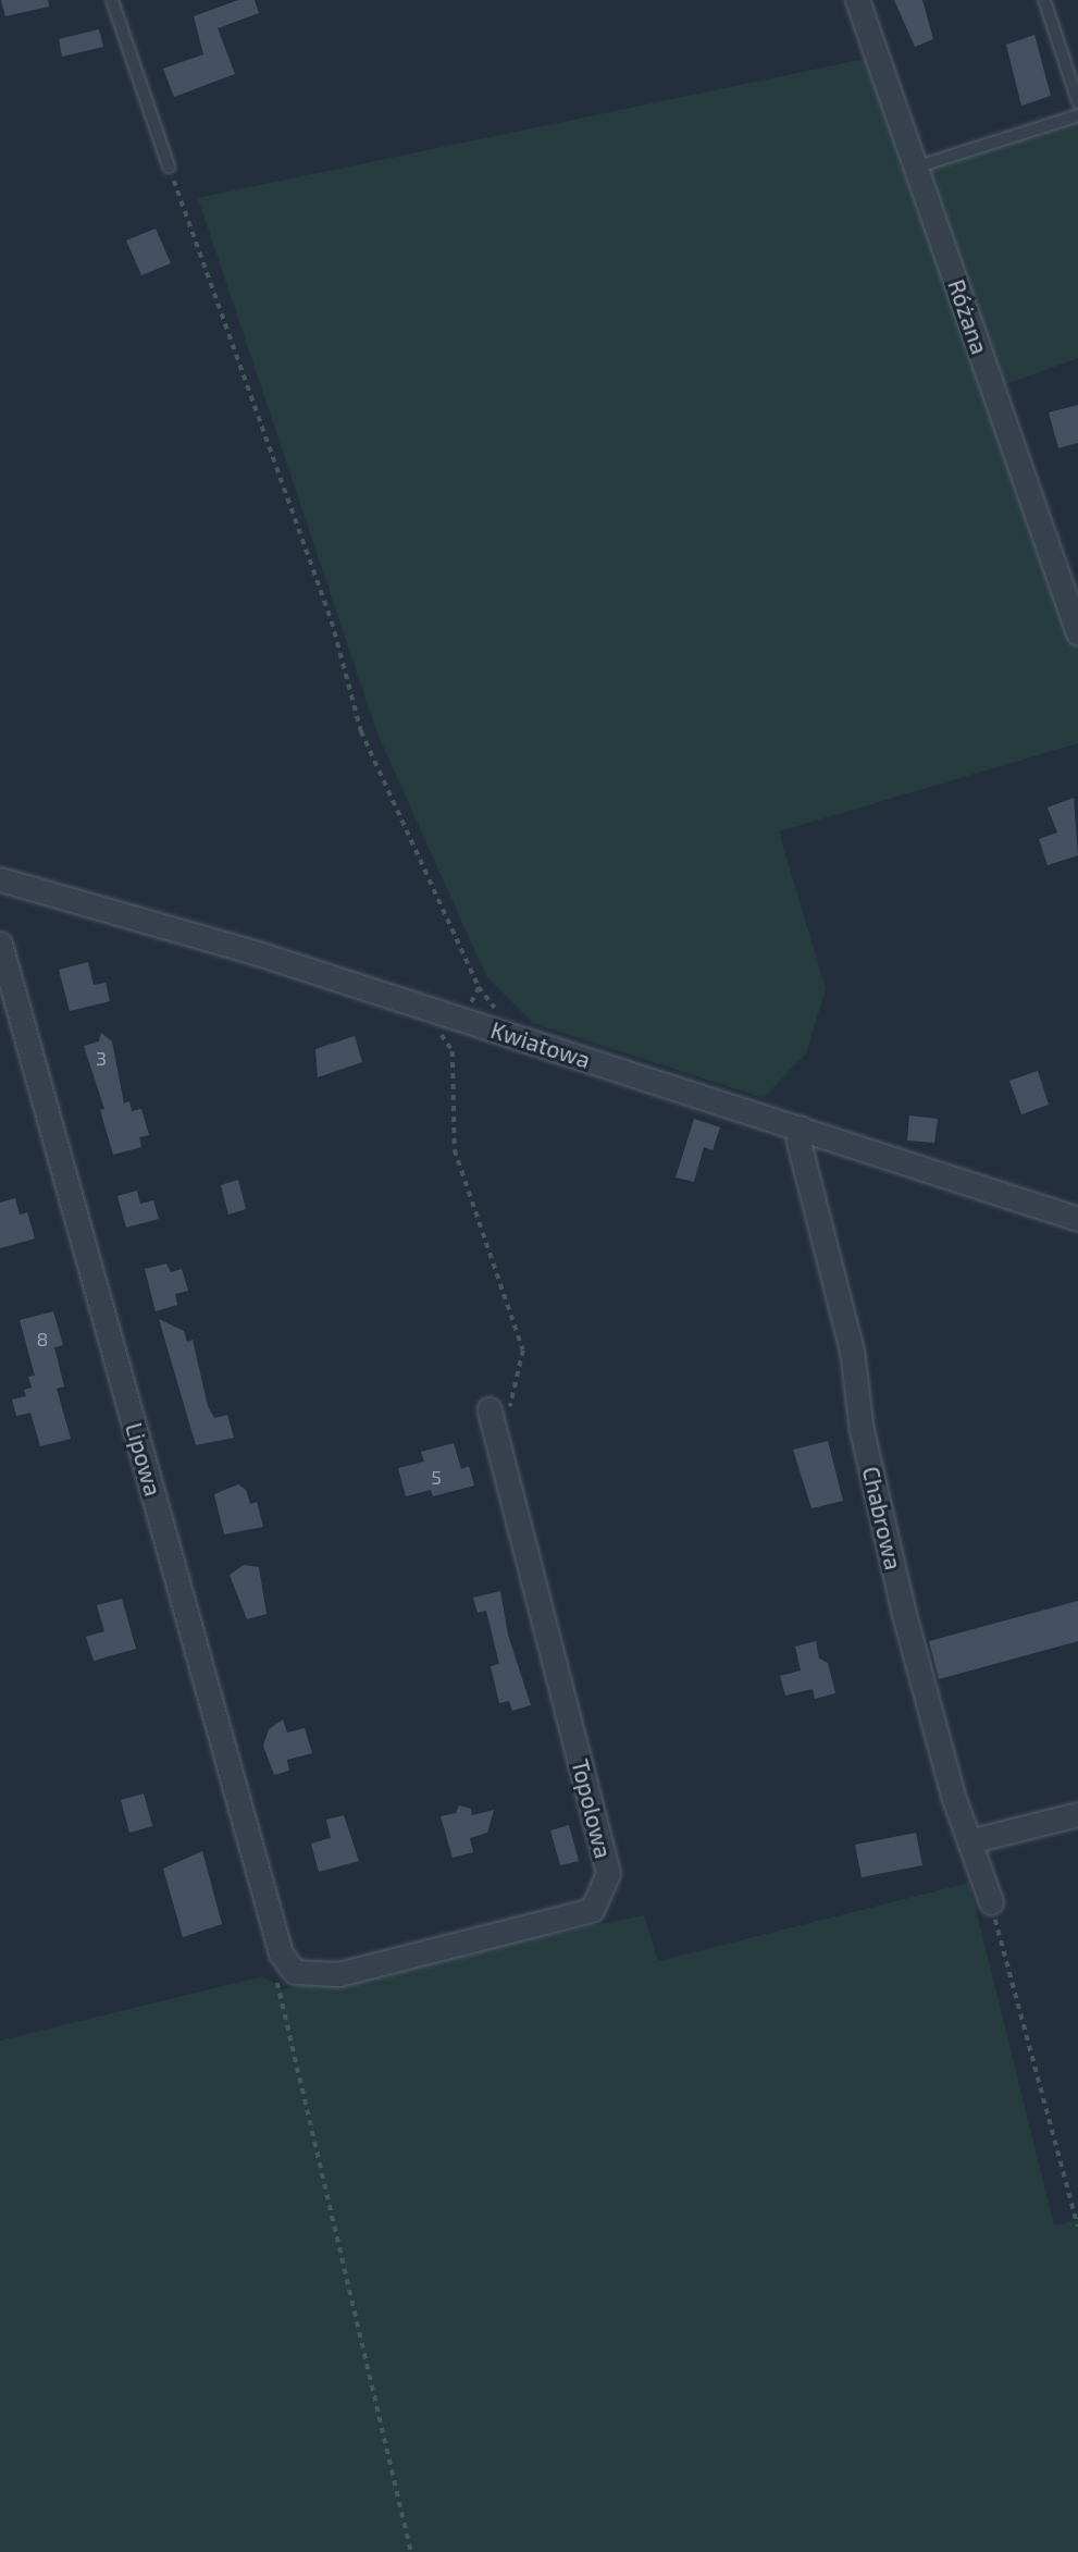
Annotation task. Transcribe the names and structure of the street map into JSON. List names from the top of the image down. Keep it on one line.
{"streets":{"street":["Różana","Kwiatowa","Lipowa","Chabrowa","Topolowa"]},"crossings":[["Kwiatowa","Chabrowa"],["Lipowa","Topolowa"]],"house_numbers":["3","8","5"]}
